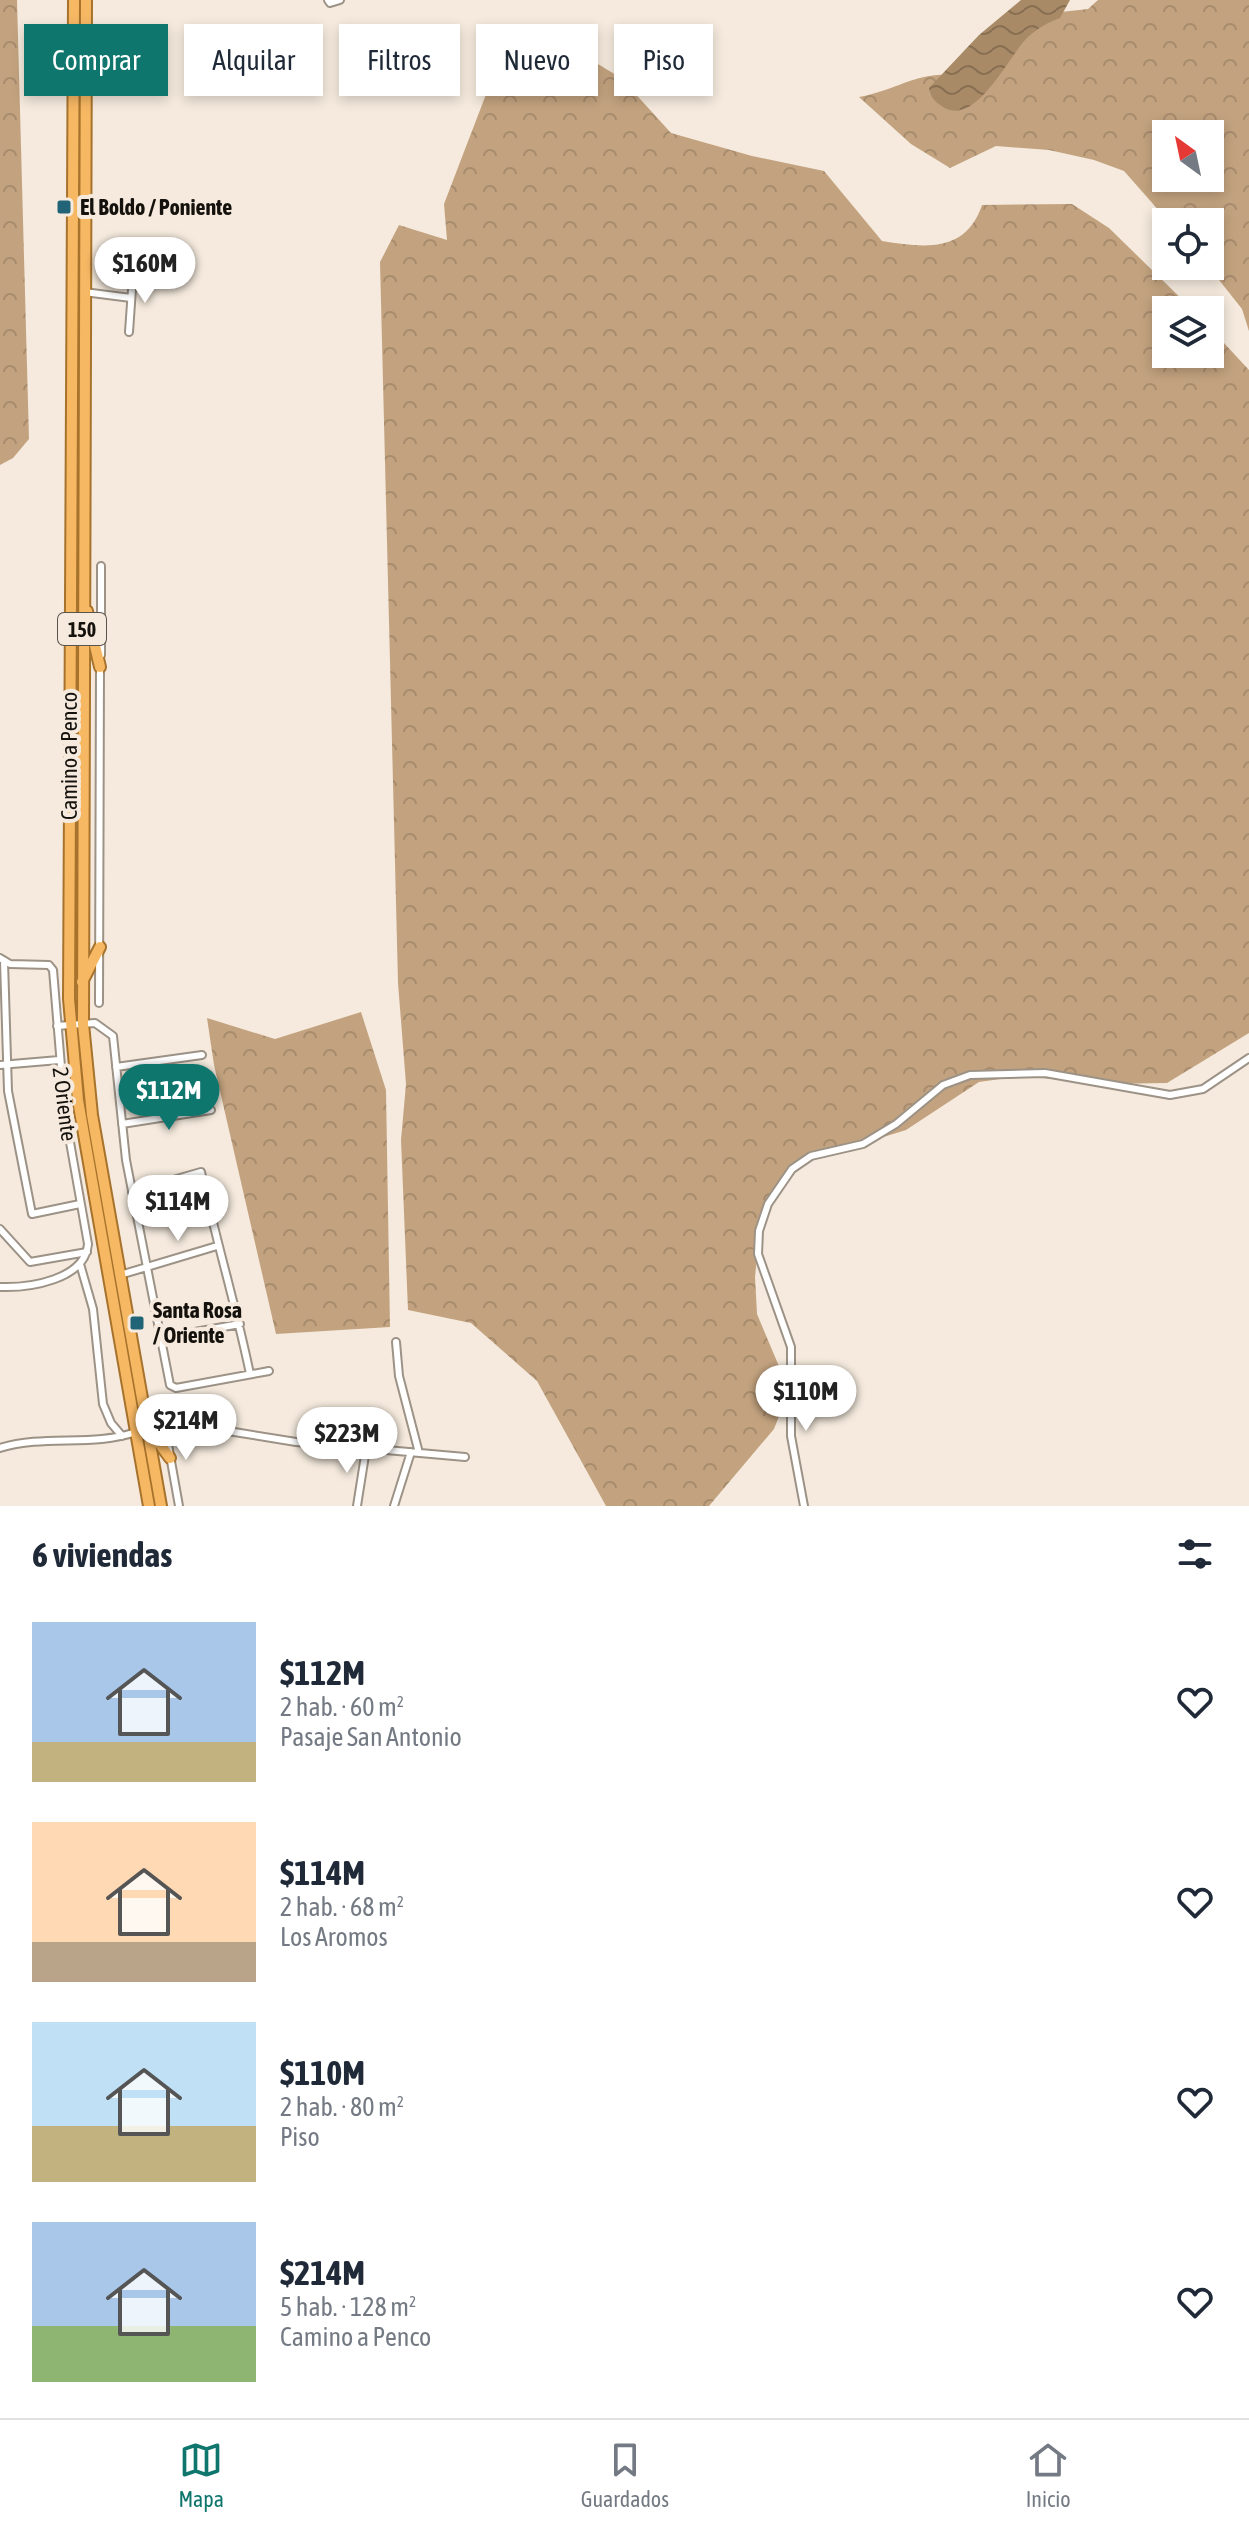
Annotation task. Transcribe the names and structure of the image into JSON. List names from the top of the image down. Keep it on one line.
{"streets":{"highway":["150","Camino a Penco"],"street":["2 Oriente"]},"places":{"transit":["El Boldo / Poniente","Santa Rosa / Oriente"]},"north":"top left","page":{"chip":["Comprar","Alquilar","Filtros","Nuevo","Piso"],"price":["$160M","$112M","$114M","$110M","$214M","$223M"],"heading":"6 viviendas","list":[{"name":"$112M","note":"2 hab. · 60 m² · Pasaje San Antonio"},{"name":"$114M","note":"2 hab. · 68 m² · Los Aromos"},{"name":"$110M","note":"2 hab. · 80 m² · Piso"},{"name":"$214M","note":"5 hab. · 128 m² · Camino a Penco"}],"tabs":["Mapa","Guardados","Inicio"]}}
